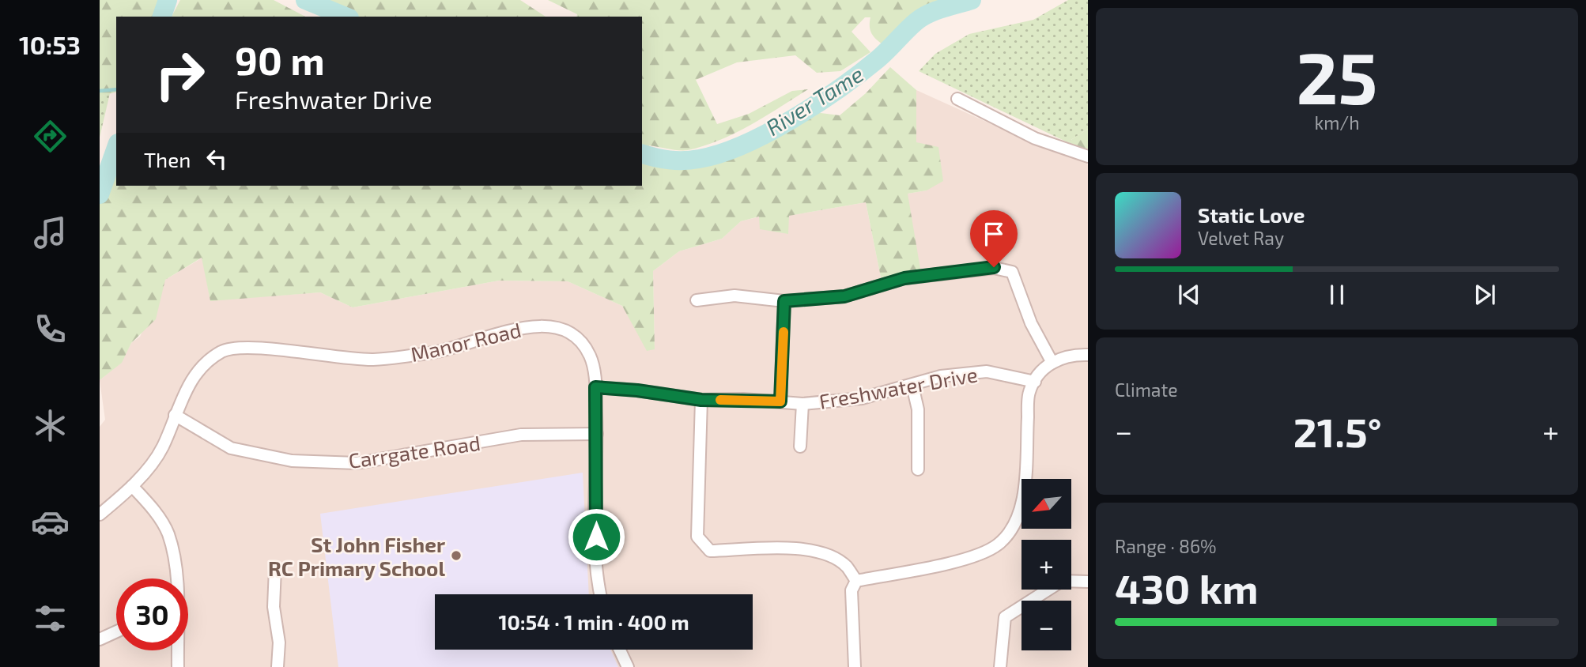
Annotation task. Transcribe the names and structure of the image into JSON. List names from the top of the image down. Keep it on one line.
{"streets":{"street":["Manor Road","Freshwater Drive","Carrgate Road"]},"crossings":[["Manor Road","Freshwater Drive"],["Manor Road","Carrgate Road"]],"water":["River Tame"],"places":["St John Fisher RC Primary School"],"north":"bottom left","page":{"tabs":"10:53","tile":[["25","km/h"],"Climate",["Range · 86%","430 km"]],"turn":["90 m","Freshwater Drive"],"then":"Then","song":["Static Love","Velvet Ray"],"heat":["−","21.5°","+"],"map_buttons":["+","−"],"limit":"30","trip":"10:54 · 1 min · 400 m"}}
